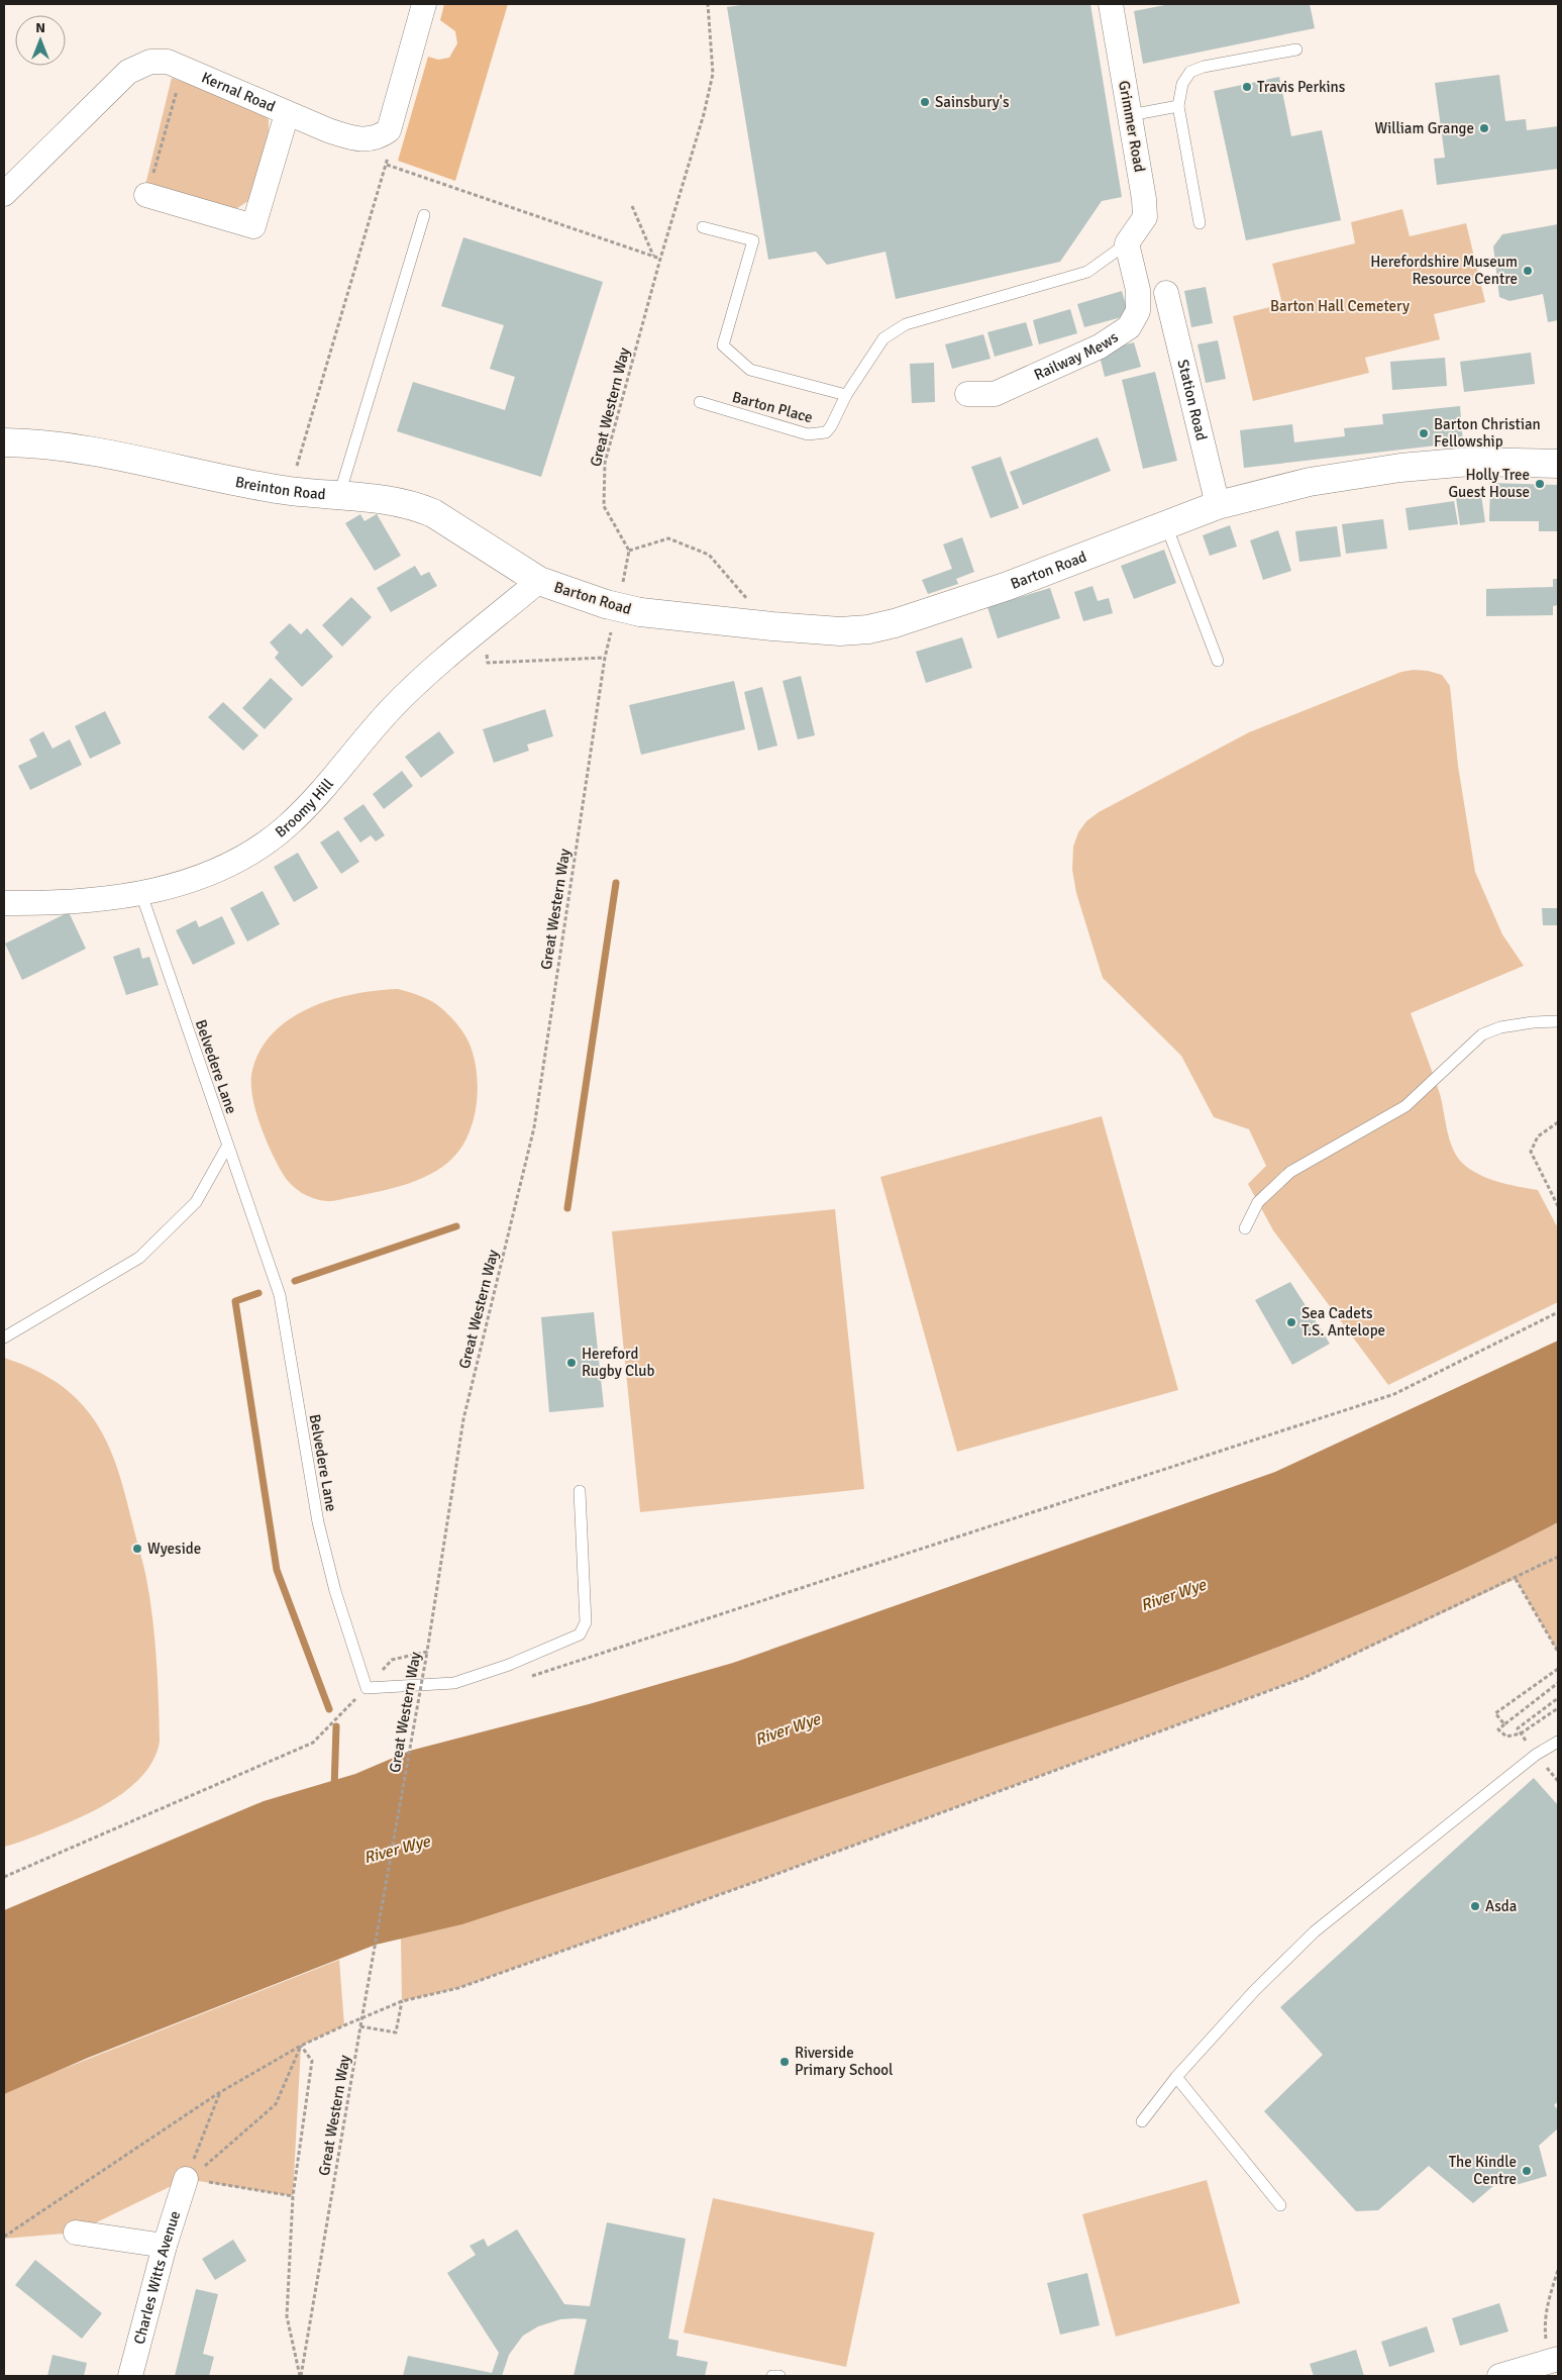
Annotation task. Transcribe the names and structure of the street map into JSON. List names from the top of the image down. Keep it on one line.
{"streets":{"street":["Kernal Road","Grimmer Road","Railway Mews","Station Road","Breinton Road","Barton Road","Broomy Hill","Charles Witts Avenue"],"lane":["Barton Place","Belvedere Lane"],"path":["Great Western Way"]},"crossings":[["Grimmer Road","Railway Mews"],["Grimmer Road","Barton Place"],["Railway Mews","Barton Place"],["Station Road","Barton Road"],["Great Western Way","Barton Road"],["Breinton Road","Barton Road"],["Breinton Road","Broomy Hill"],["Barton Road","Broomy Hill"],["Broomy Hill","Belvedere Lane"]],"water":["River Wye"],"parks":["Barton Hall Cemetery"],"places":["Travis Perkins","Sainsbury's","William Grange","Herefordshire Museum Resource Centre","Barton Christian Fellowship","Holly Tree Guest House","Sea Cadets T.S. Antelope","Hereford Rugby Club","Wyeside","Asda","Riverside Primary School","The Kindle Centre"],"north":"top"}
